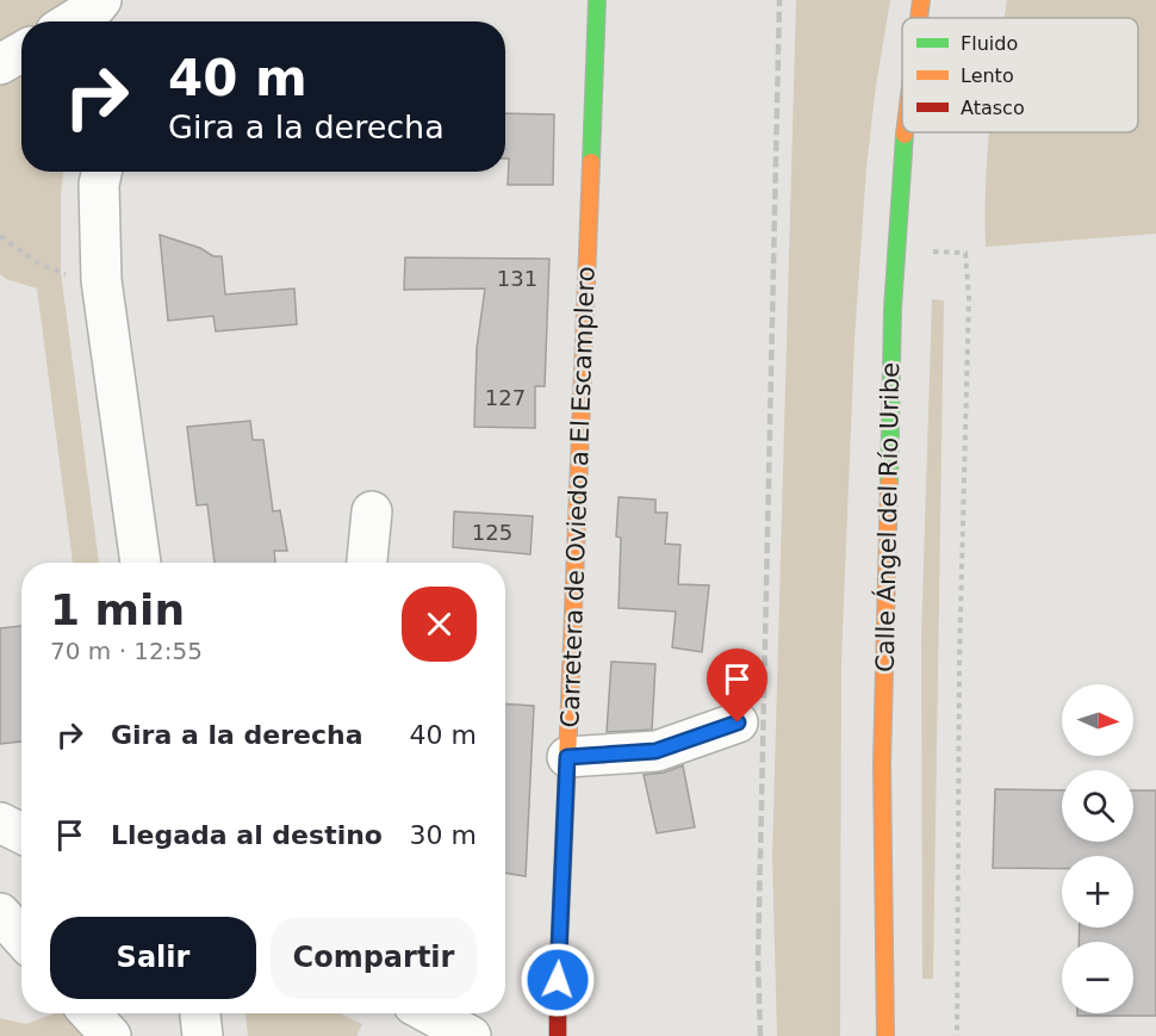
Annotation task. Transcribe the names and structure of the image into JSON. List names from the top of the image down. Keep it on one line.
{"streets":{"street":["Carretera de Oviedo a El Escamplero","Calle Ángel del Río Uribe"]},"house_numbers":["131","127","125"],"legend":["Fluido","Lento","Atasco"],"north":"right","page":{"turn":["40 m","Gira a la derecha"],"heading":["1 min","70 m · 12:55"],"map_buttons":["+","−"],"list":[{"name":"Gira a la derecha","value":"40 m"},{"name":"Llegada al destino","value":"30 m"}],"buttons":["Salir","Compartir"]}}
